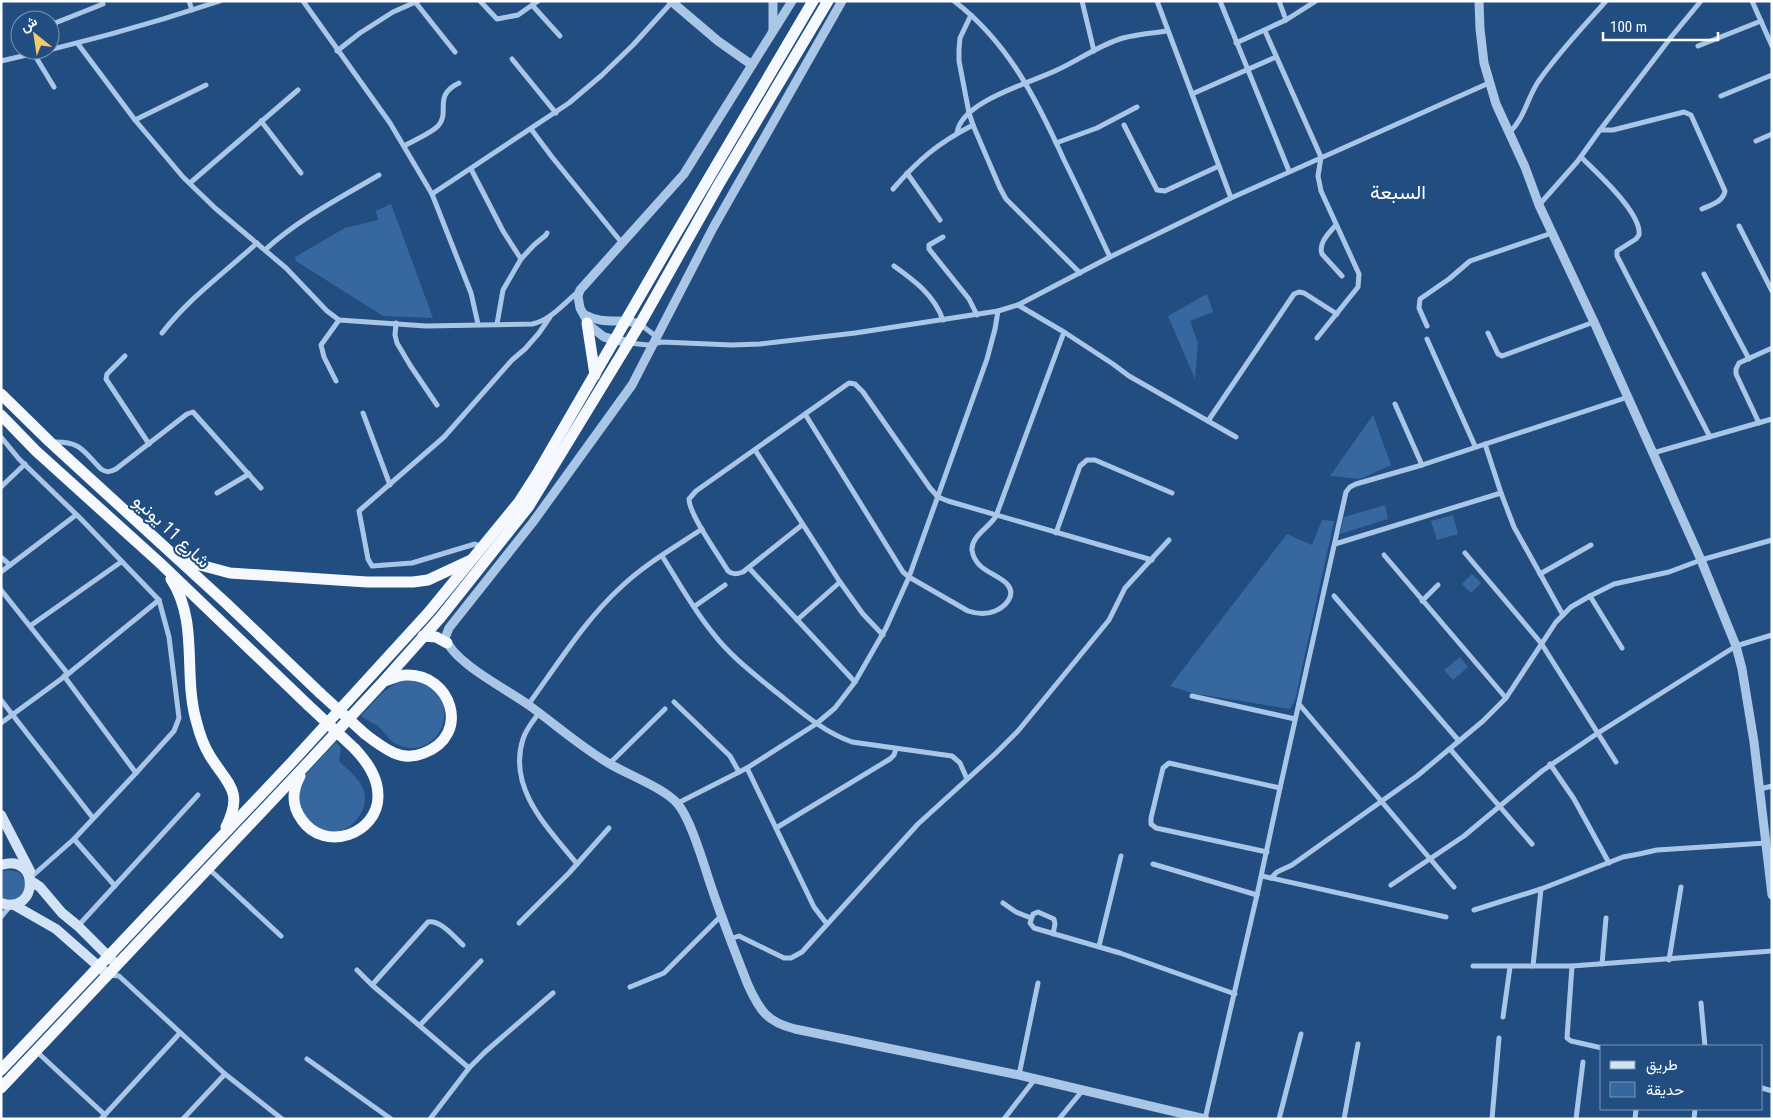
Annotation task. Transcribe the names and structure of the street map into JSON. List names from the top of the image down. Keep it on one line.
{"streets":{"highway":["شارع 11 يونيو"]},"districts":["السبعة"],"legend":["طريق","حديقة"],"scale_bar":"100 m","north":"top left"}
